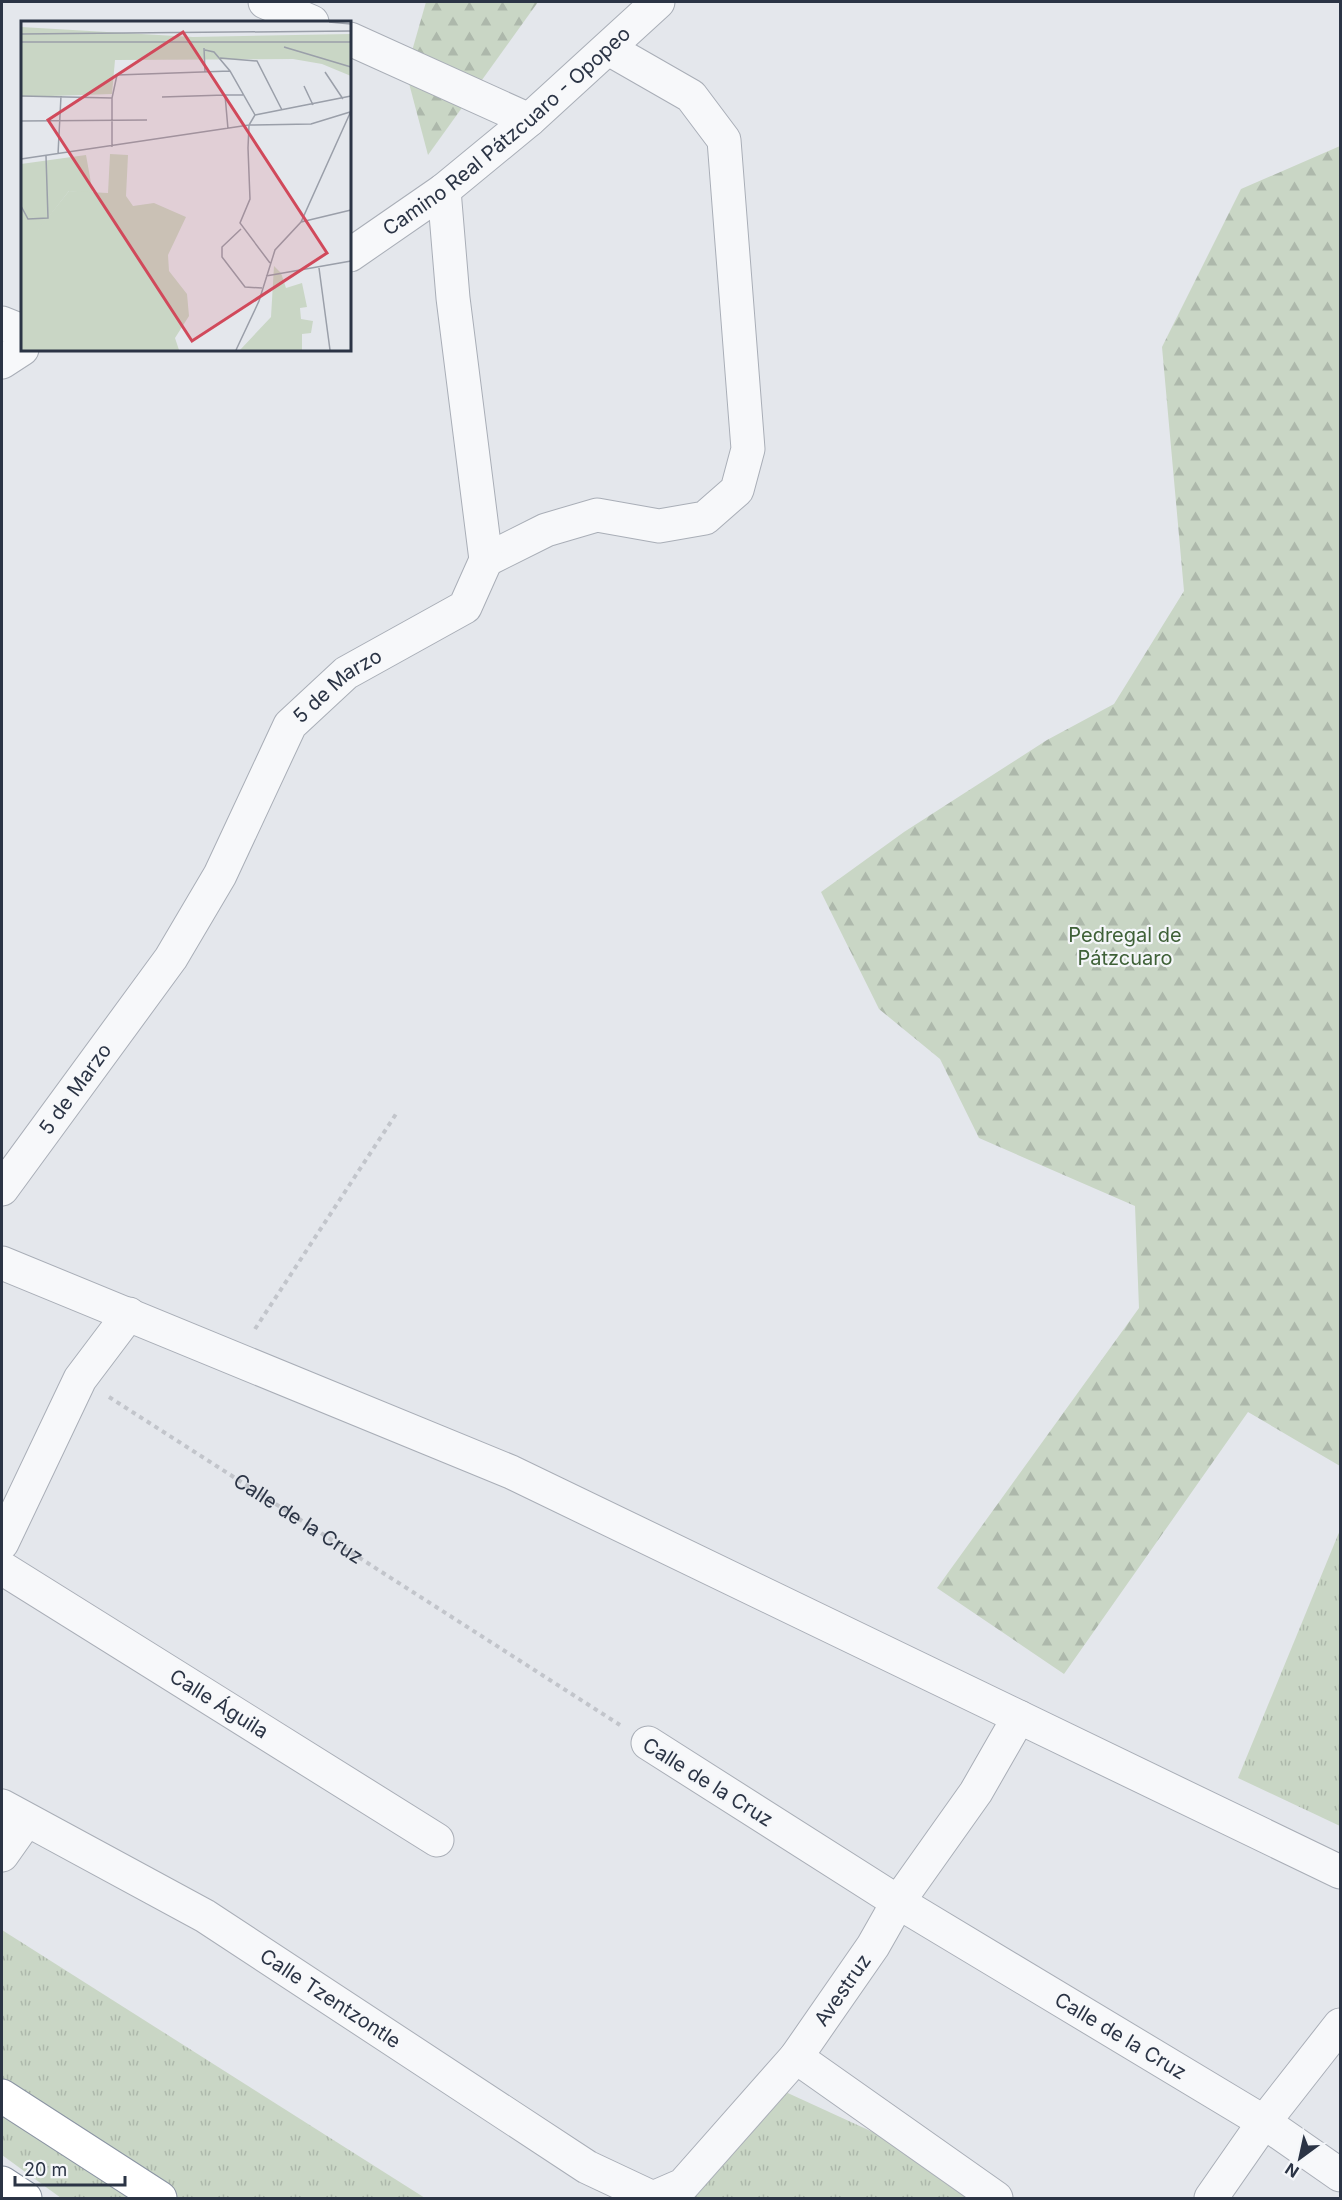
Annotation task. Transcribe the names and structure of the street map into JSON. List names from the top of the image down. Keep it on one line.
{"streets":{"street":["Camino Real Pátzcuaro - Opopeo","5 de Marzo","Calle de la Cruz","Calle Águila","Avestruz","Calle Tzentzontle"]},"crossings":[["Calle de la Cruz","Avestruz"],["Avestruz","Calle Tzentzontle"]],"parks":["Pedregal de Pátzcuaro"],"scale_bar":"20 m","north":"bottom left"}
